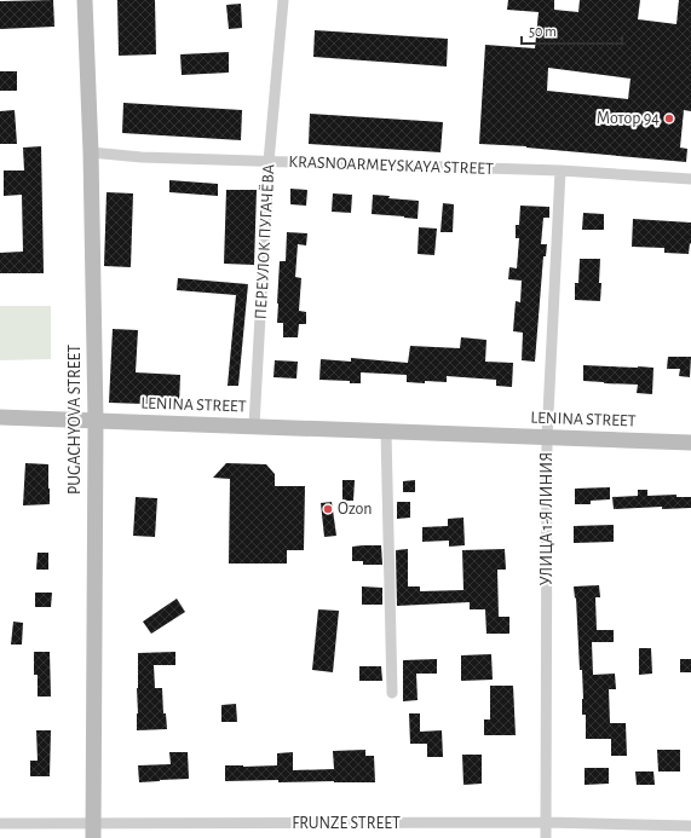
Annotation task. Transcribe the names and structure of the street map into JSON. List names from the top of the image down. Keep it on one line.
{"streets":{"main road":["LENINA STREET","PUGACHYOVA STREET"],"street":["KRASNOARMEYSKAYA STREET","ПЕРЕУЛОК ПУГАЧЁВА","УЛИЦА 1-Я ЛИНИЯ","FRUNZE STREET"]},"crossings":[["KRASNOARMEYSKAYA STREET","ПЕРЕУЛОК ПУГАЧЁВА"],["KRASNOARMEYSKAYA STREET","PUGACHYOVA STREET"],["KRASNOARMEYSKAYA STREET","УЛИЦА 1-Я ЛИНИЯ"],["ПЕРЕУЛОК ПУГАЧЁВА","LENINA STREET"],["LENINA STREET","PUGACHYOVA STREET"],["LENINA STREET","УЛИЦА 1-Я ЛИНИЯ"],["PUGACHYOVA STREET","FRUNZE STREET"],["УЛИЦА 1-Я ЛИНИЯ","FRUNZE STREET"]],"places":["Мотор 94","Ozon"],"scale_bar":"50 m"}
